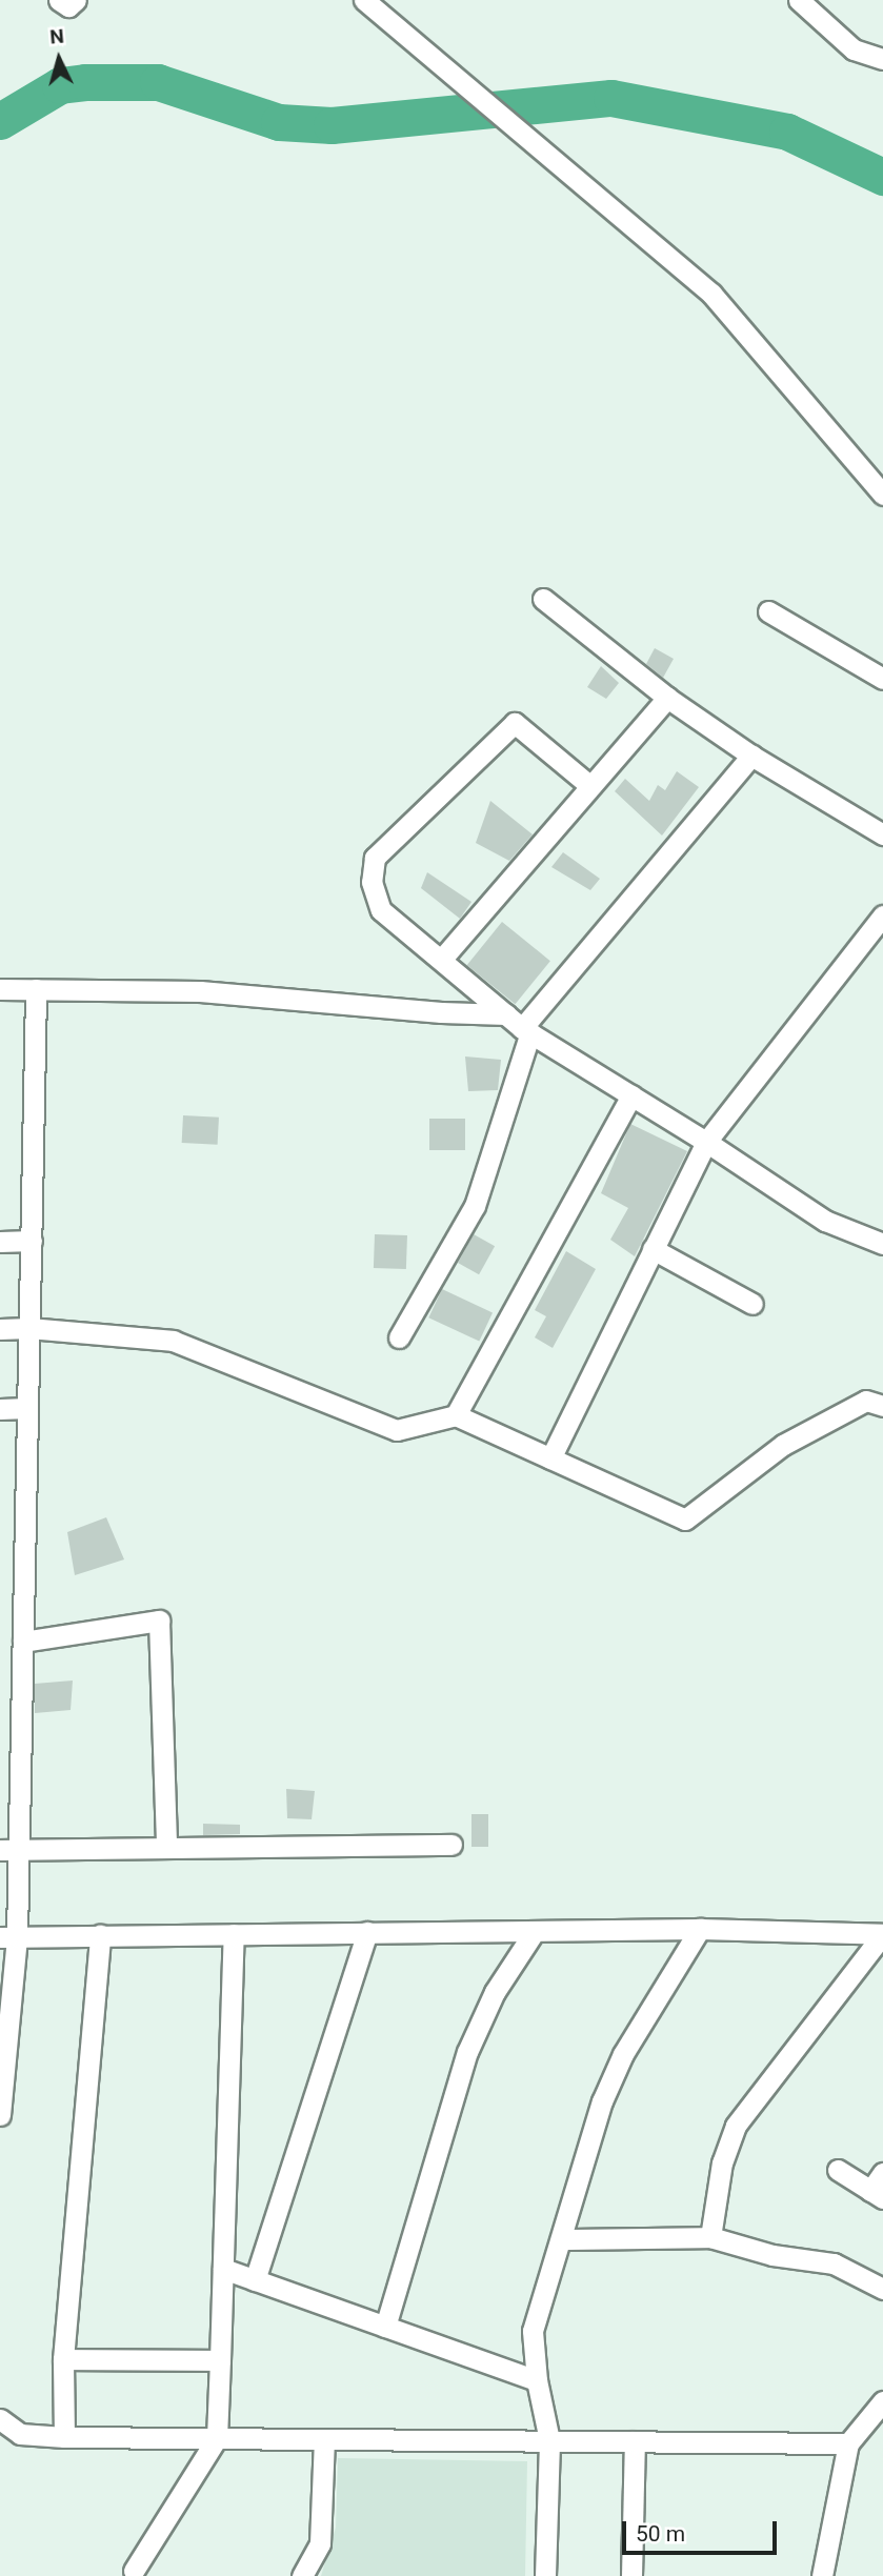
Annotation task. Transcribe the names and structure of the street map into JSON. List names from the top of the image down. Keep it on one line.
{"scale_bar":"50 m","north":"top"}
